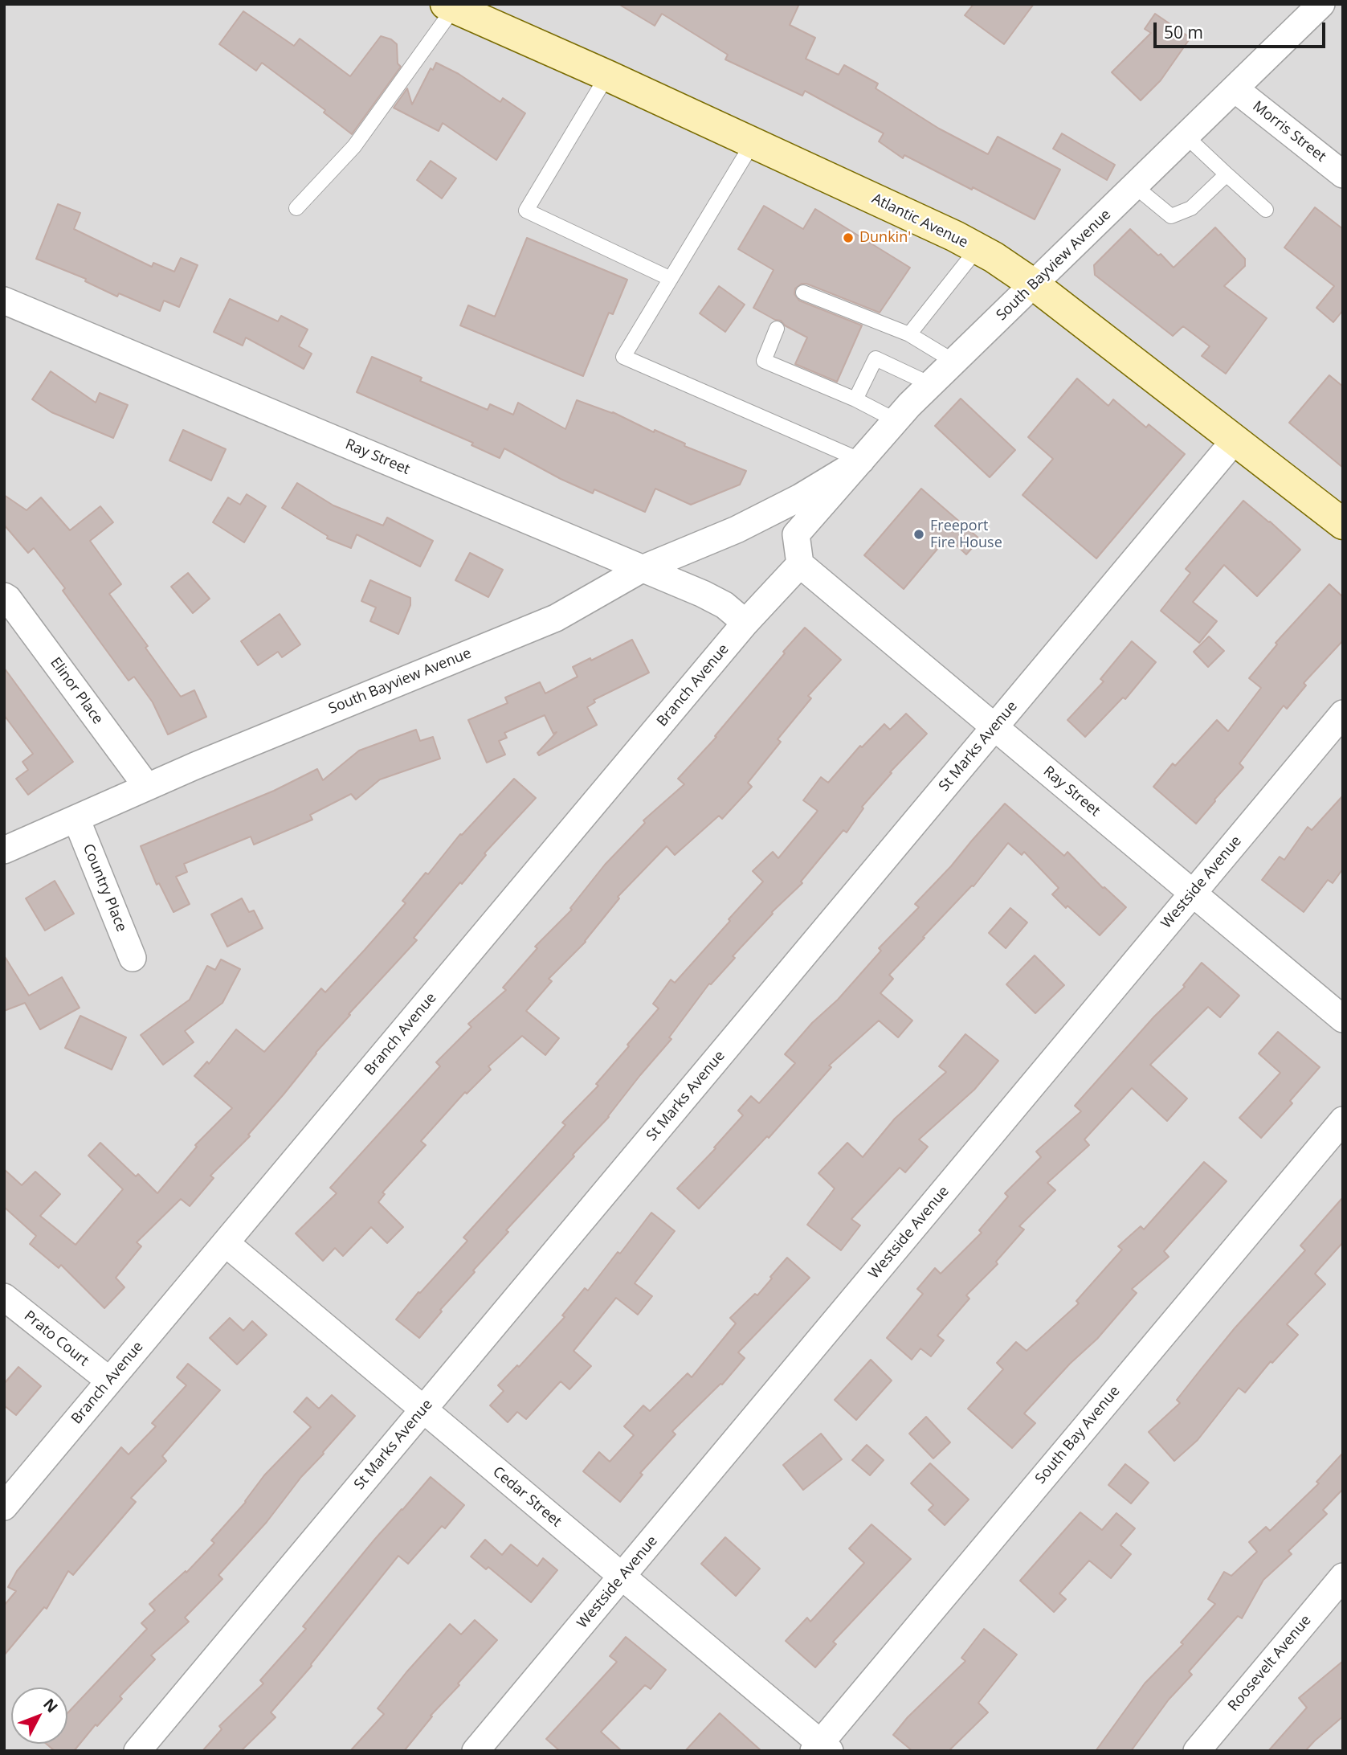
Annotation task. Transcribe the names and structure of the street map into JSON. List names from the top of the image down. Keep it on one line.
{"streets":{"main road":["Atlantic Avenue"],"street":["Morris Street","South Bayview Avenue","Ray Street","Branch Avenue","Elinor Place","St Marks Avenue","Westside Avenue","Country Place","Prato Court","South Bay Avenue","Cedar Street","Roosevelt Avenue"]},"crossings":[["Morris Street","South Bayview Avenue"],["Atlantic Avenue","South Bayview Avenue"],["Atlantic Avenue","St Marks Avenue"],["South Bayview Avenue","Ray Street"],["South Bayview Avenue","Elinor Place"],["South Bayview Avenue","Country Place"],["Ray Street","Branch Avenue"],["Ray Street","St Marks Avenue"],["Ray Street","Westside Avenue"],["Branch Avenue","Prato Court"],["Branch Avenue","Cedar Street"],["St Marks Avenue","Cedar Street"],["Westside Avenue","Cedar Street"],["South Bay Avenue","Cedar Street"]],"places":["Dunkin'","Freeport Fire House"],"scale_bar":"50 m","north":"top right"}
